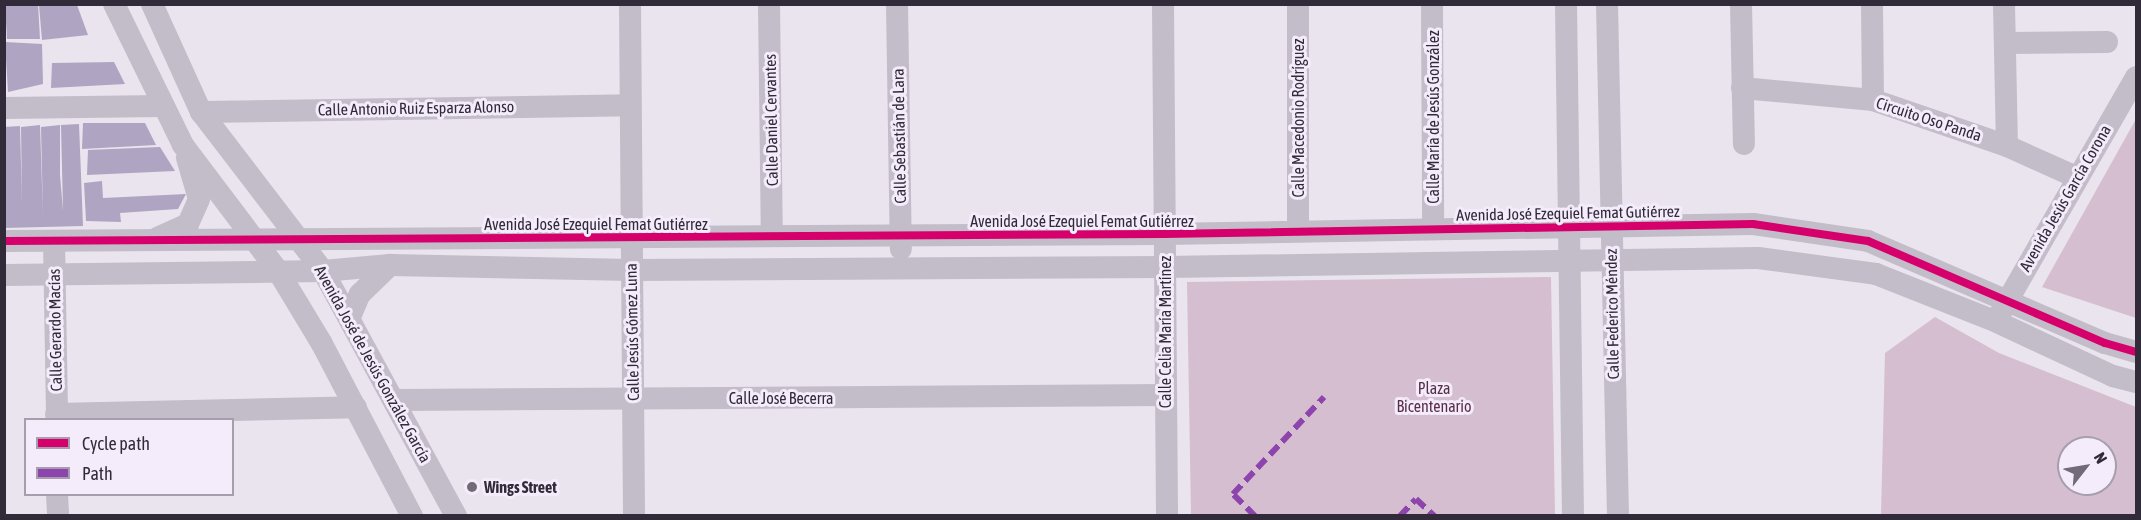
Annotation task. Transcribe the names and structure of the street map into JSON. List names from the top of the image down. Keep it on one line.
{"streets":{"street":["Calle Antonio Ruiz Esparza Alonso","Calle María de Jesús González","Calle Macedonio Rodríguez","Circuito Oso Panda","Calle Daniel Cervantes","Calle Sebastián de Lara","Avenida Jesús García Corona","Avenida José Ezequiel Femat Gutiérrez","Calle Federico Méndez","Calle Gerardo Macías","Calle Jesús Gómez Luna","Calle Celia María Martínez","Avenida José de Jesús González García","Calle José Becerra"]},"crossings":[["Calle Antonio Ruiz Esparza Alonso","Calle Jesús Gómez Luna"],["Calle Antonio Ruiz Esparza Alonso","Avenida José de Jesús González García"],["Calle María de Jesús González","Avenida José Ezequiel Femat Gutiérrez"],["Calle Macedonio Rodríguez","Avenida José Ezequiel Femat Gutiérrez"],["Circuito Oso Panda","Avenida Jesús García Corona"],["Calle Daniel Cervantes","Avenida José Ezequiel Femat Gutiérrez"],["Calle Sebastián de Lara","Avenida José Ezequiel Femat Gutiérrez"],["Avenida Jesús García Corona","Avenida José Ezequiel Femat Gutiérrez"],["Avenida José Ezequiel Femat Gutiérrez","Calle Federico Méndez"],["Avenida José Ezequiel Femat Gutiérrez","Calle Gerardo Macías"],["Avenida José Ezequiel Femat Gutiérrez","Calle Jesús Gómez Luna"],["Avenida José Ezequiel Femat Gutiérrez","Calle Celia María Martínez"],["Avenida José Ezequiel Femat Gutiérrez","Avenida José de Jesús González García"],["Calle Jesús Gómez Luna","Calle José Becerra"],["Calle Celia María Martínez","Calle José Becerra"],["Avenida José de Jesús González García","Calle José Becerra"]],"parks":["Plaza Bicentenario"],"places":["Wings Street"],"legend":["Cycle path","Path"],"north":"top right"}
